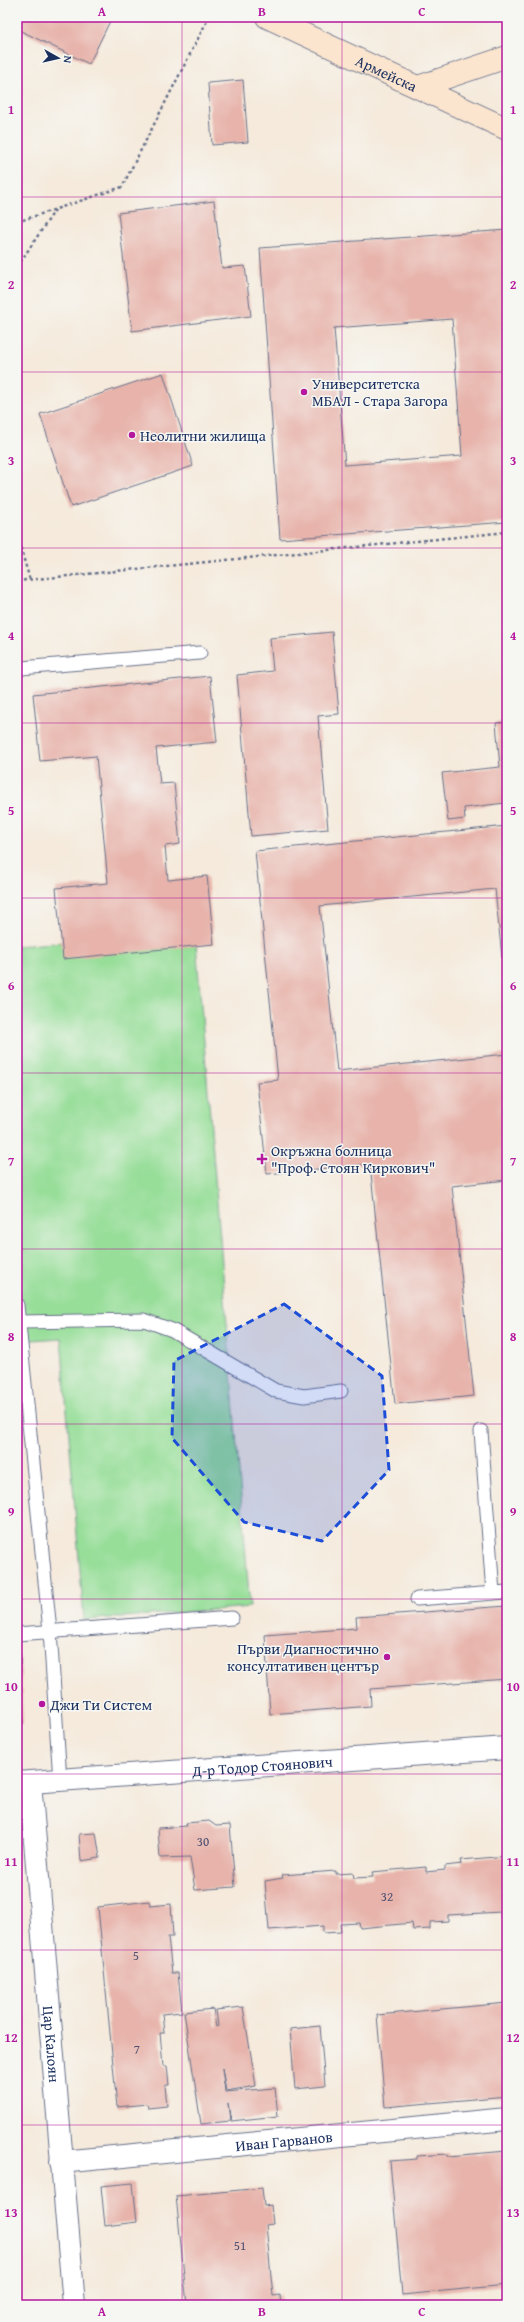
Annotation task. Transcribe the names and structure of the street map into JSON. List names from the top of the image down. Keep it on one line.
{"streets":{"main road":["Армейска"],"street":["Д-р Тодор Стоянович","Цар Калоян","Иван Гарванов"]},"crossings":[["Д-р Тодор Стоянович","Цар Калоян"],["Цар Калоян","Иван Гарванов"]],"places":{"other":["Университетска МБАЛ - Стара Загора","Неолитни жилища","Първи Диагностично консултативен център","Джи Ти Систем"],"health":["Окръжна болница \"Проф. Стоян Киркович\""]},"house_numbers":["30","32","5","7","51"],"north":"right","grid":{"columns":["A","B","C"],"rows":["1","2","3","4","5","6","7","8","9","10","11","12","13"]}}
